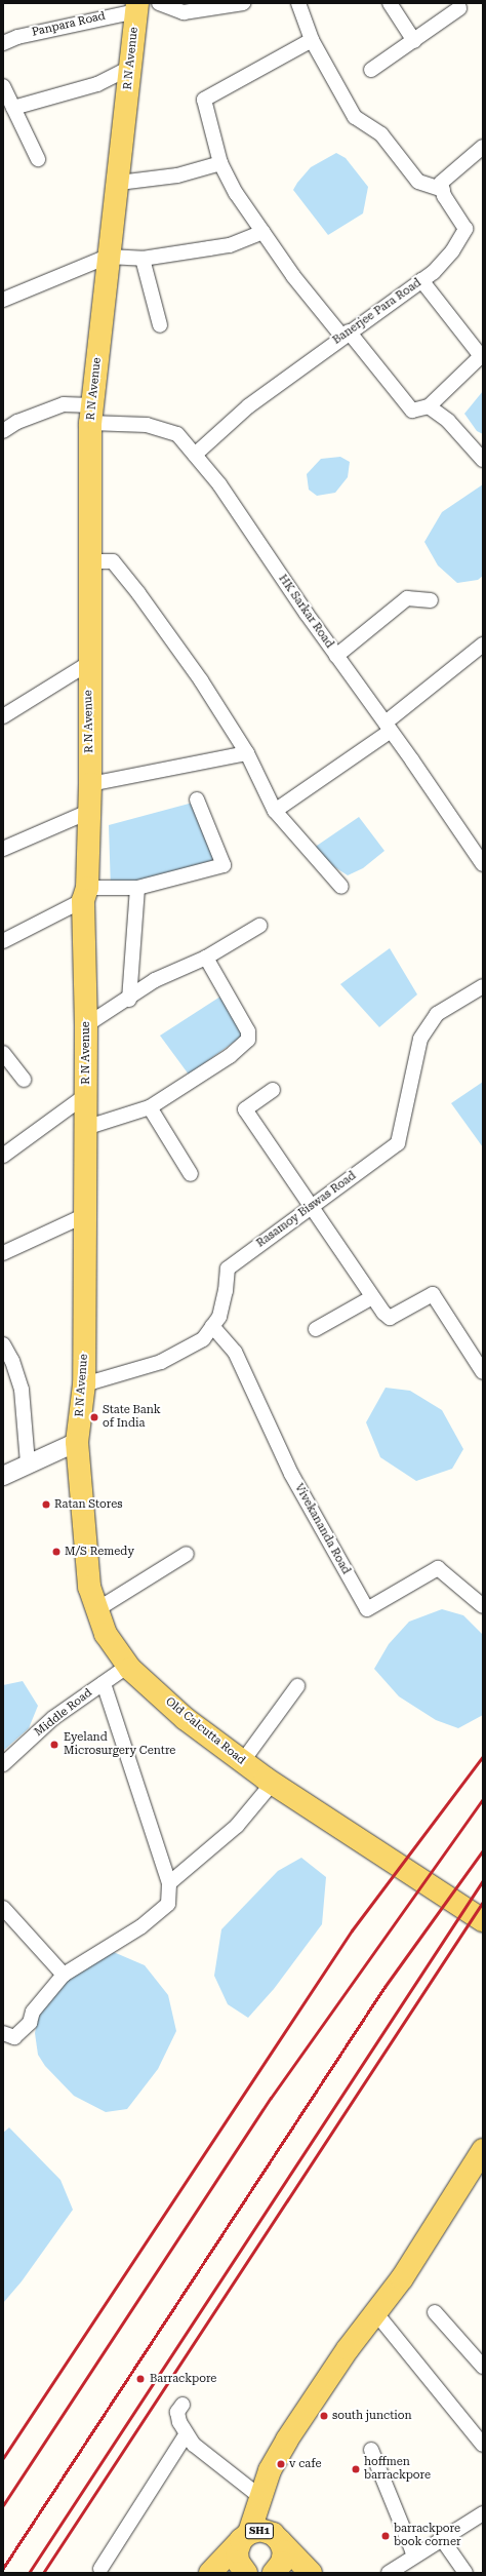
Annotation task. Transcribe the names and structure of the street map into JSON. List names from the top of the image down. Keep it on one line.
{"streets":{"main road":["R N Avenue","Old Calcutta Road","SH1"],"street":["Panpara Road","Banerjee Para Road","HK Sarkar Road","Rasamoy Biswas Road","Vivekananda Road","Middle Road"]},"crossings":[["Panpara Road","R N Avenue"],["R N Avenue","HK Sarkar Road"],["R N Avenue","Rasamoy Biswas Road"],["R N Avenue","Old Calcutta Road"],["Banerjee Para Road","HK Sarkar Road"],["Rasamoy Biswas Road","Vivekananda Road"],["Middle Road","Old Calcutta Road"]],"places":["State Bank of India","Ratan Stores","M/S Remedy","Eyeland Microsurgery Centre","Barrackpore","south junction","v cafe","hoffmen barrackpore","barrackpore book corner"]}
